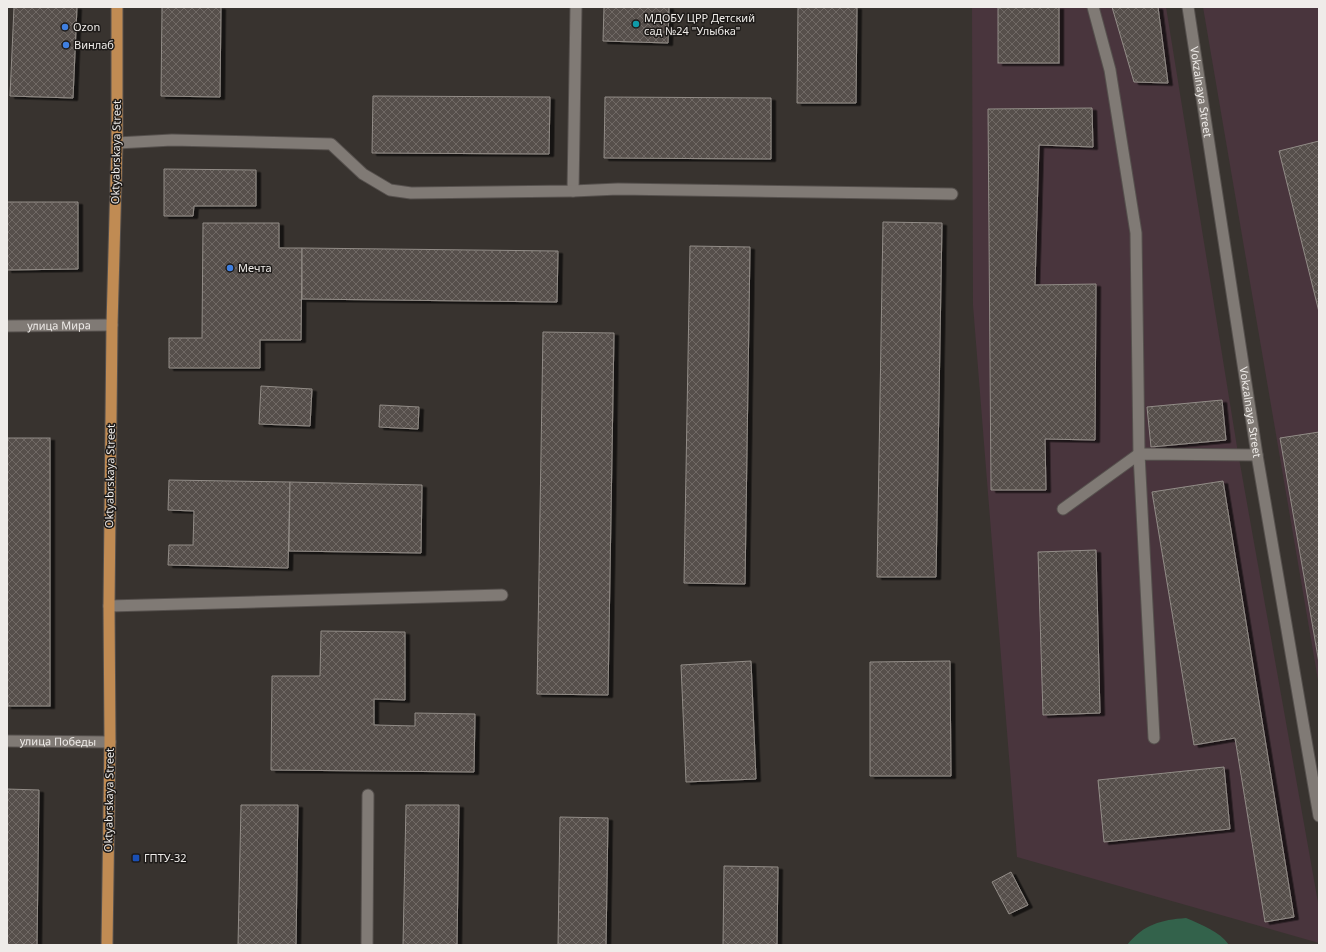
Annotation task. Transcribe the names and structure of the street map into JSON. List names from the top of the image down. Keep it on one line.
{"streets":{"main road":["Oktyabrskaya Street"],"street":["Vokzalnaya Street","улица Мира","улица Победы"]},"crossings":[["Oktyabrskaya Street","улица Мира"],["Oktyabrskaya Street","улица Победы"]],"places":{"other":["МДОБУ ЦРР Детский сад №24 \"Улыбка\"","Ozon","Винлаб","Мечта"],"transit":["ГПТУ-32"]}}
